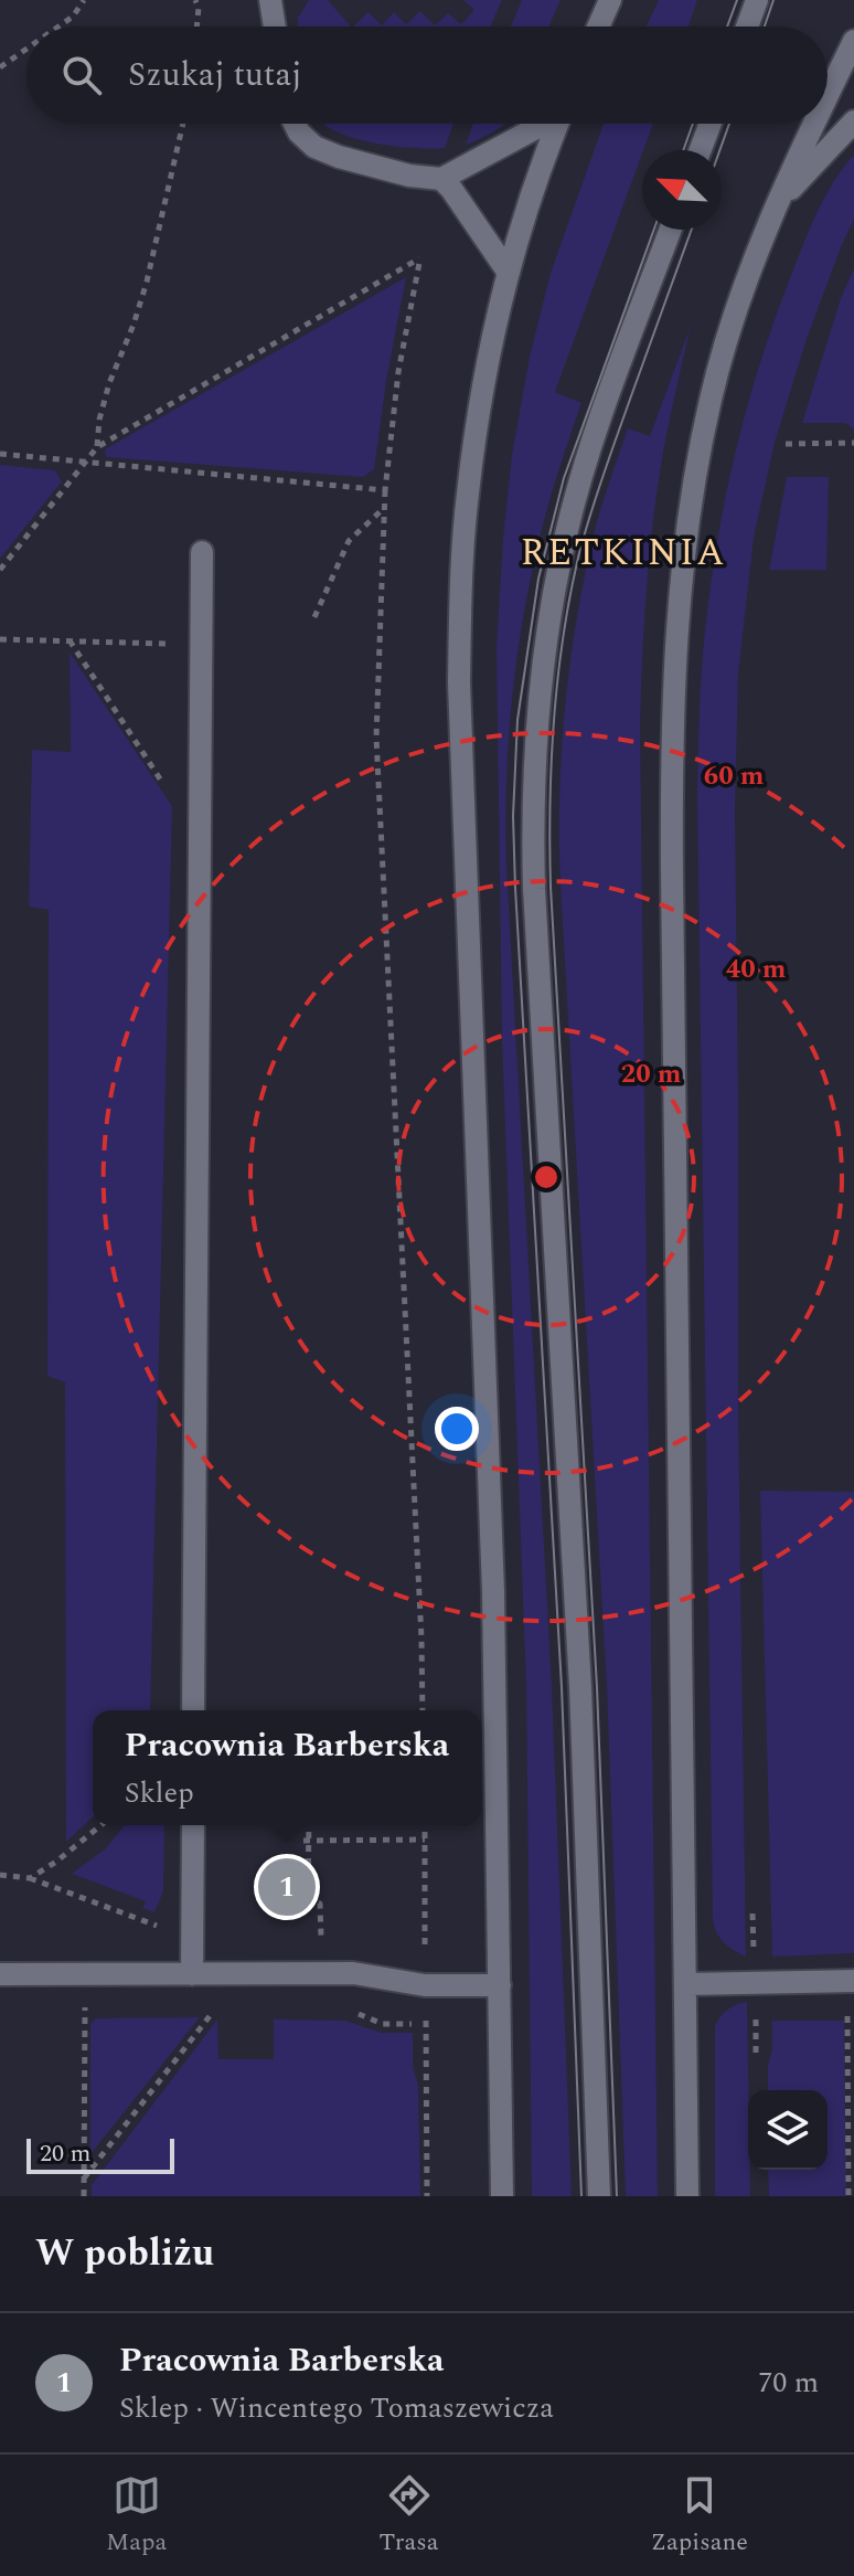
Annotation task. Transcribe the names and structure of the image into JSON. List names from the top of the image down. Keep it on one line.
{"districts":["RETKINIA"],"scale_bar":"20 m","north":"top left","page":{"search":"Szukaj tutaj","popup":["Pracownia Barberska","Sklep"],"pins":"1","scale":"20 m","heading":"W pobliżu","list":[{"mark":"1","name":"Pracownia Barberska","note":"Sklep · Wincentego Tomaszewicza","value":"70 m"}],"nav":["Mapa","Trasa","Zapisane"]},"rings":["60 m","40 m","20 m"]}
